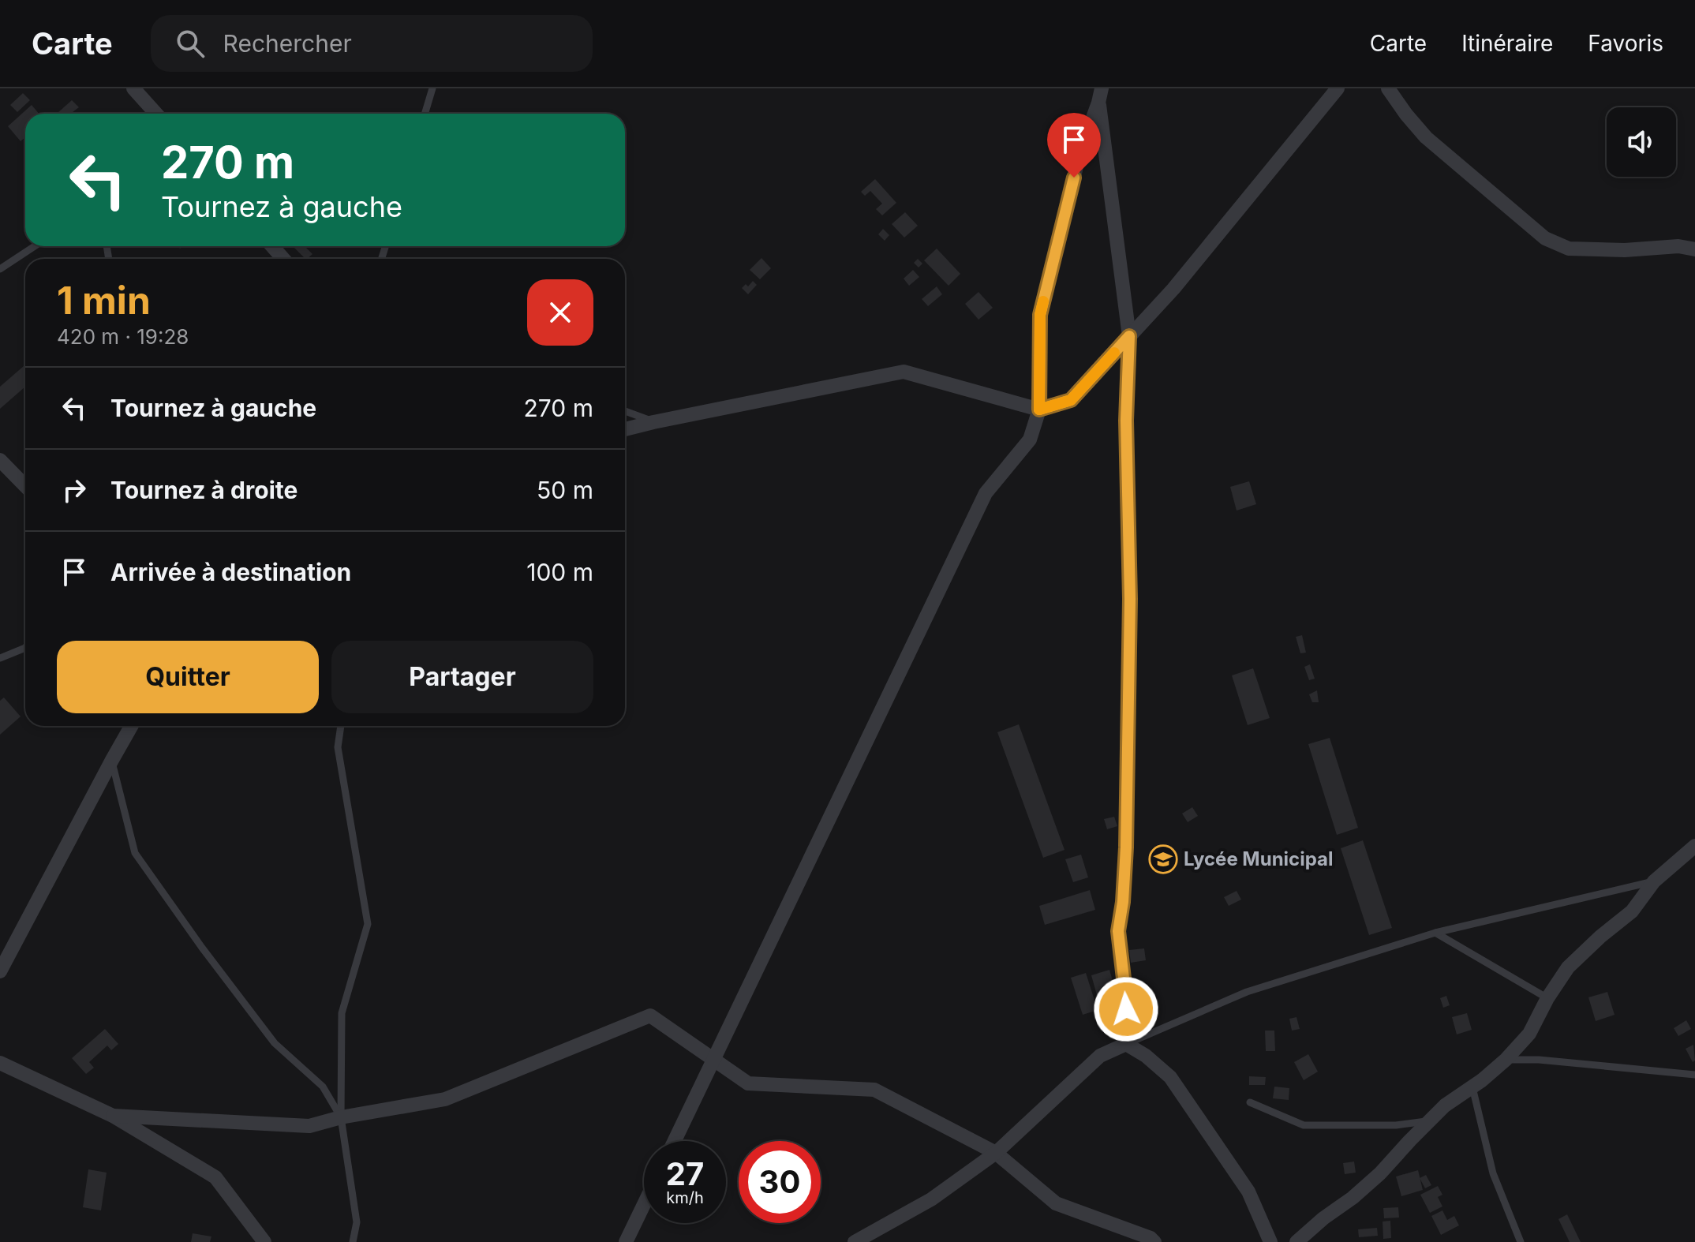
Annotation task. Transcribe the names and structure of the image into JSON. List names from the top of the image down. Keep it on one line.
{"places":{"school or university":["Lycée Municipal"]},"page":{"header":"Carte","search":"Rechercher","nav":["Carte","Itinéraire","Favoris"],"turn":["270 m","Tournez à gauche"],"heading":["1 min","420 m · 19:28"],"list":[{"name":"Tournez à gauche","value":"270 m"},{"name":"Tournez à droite","value":"50 m"},{"name":"Arrivée à destination","value":"100 m"}],"buttons":["Quitter","Partager"],"speed":"27 km/h","limit":"30"}}
